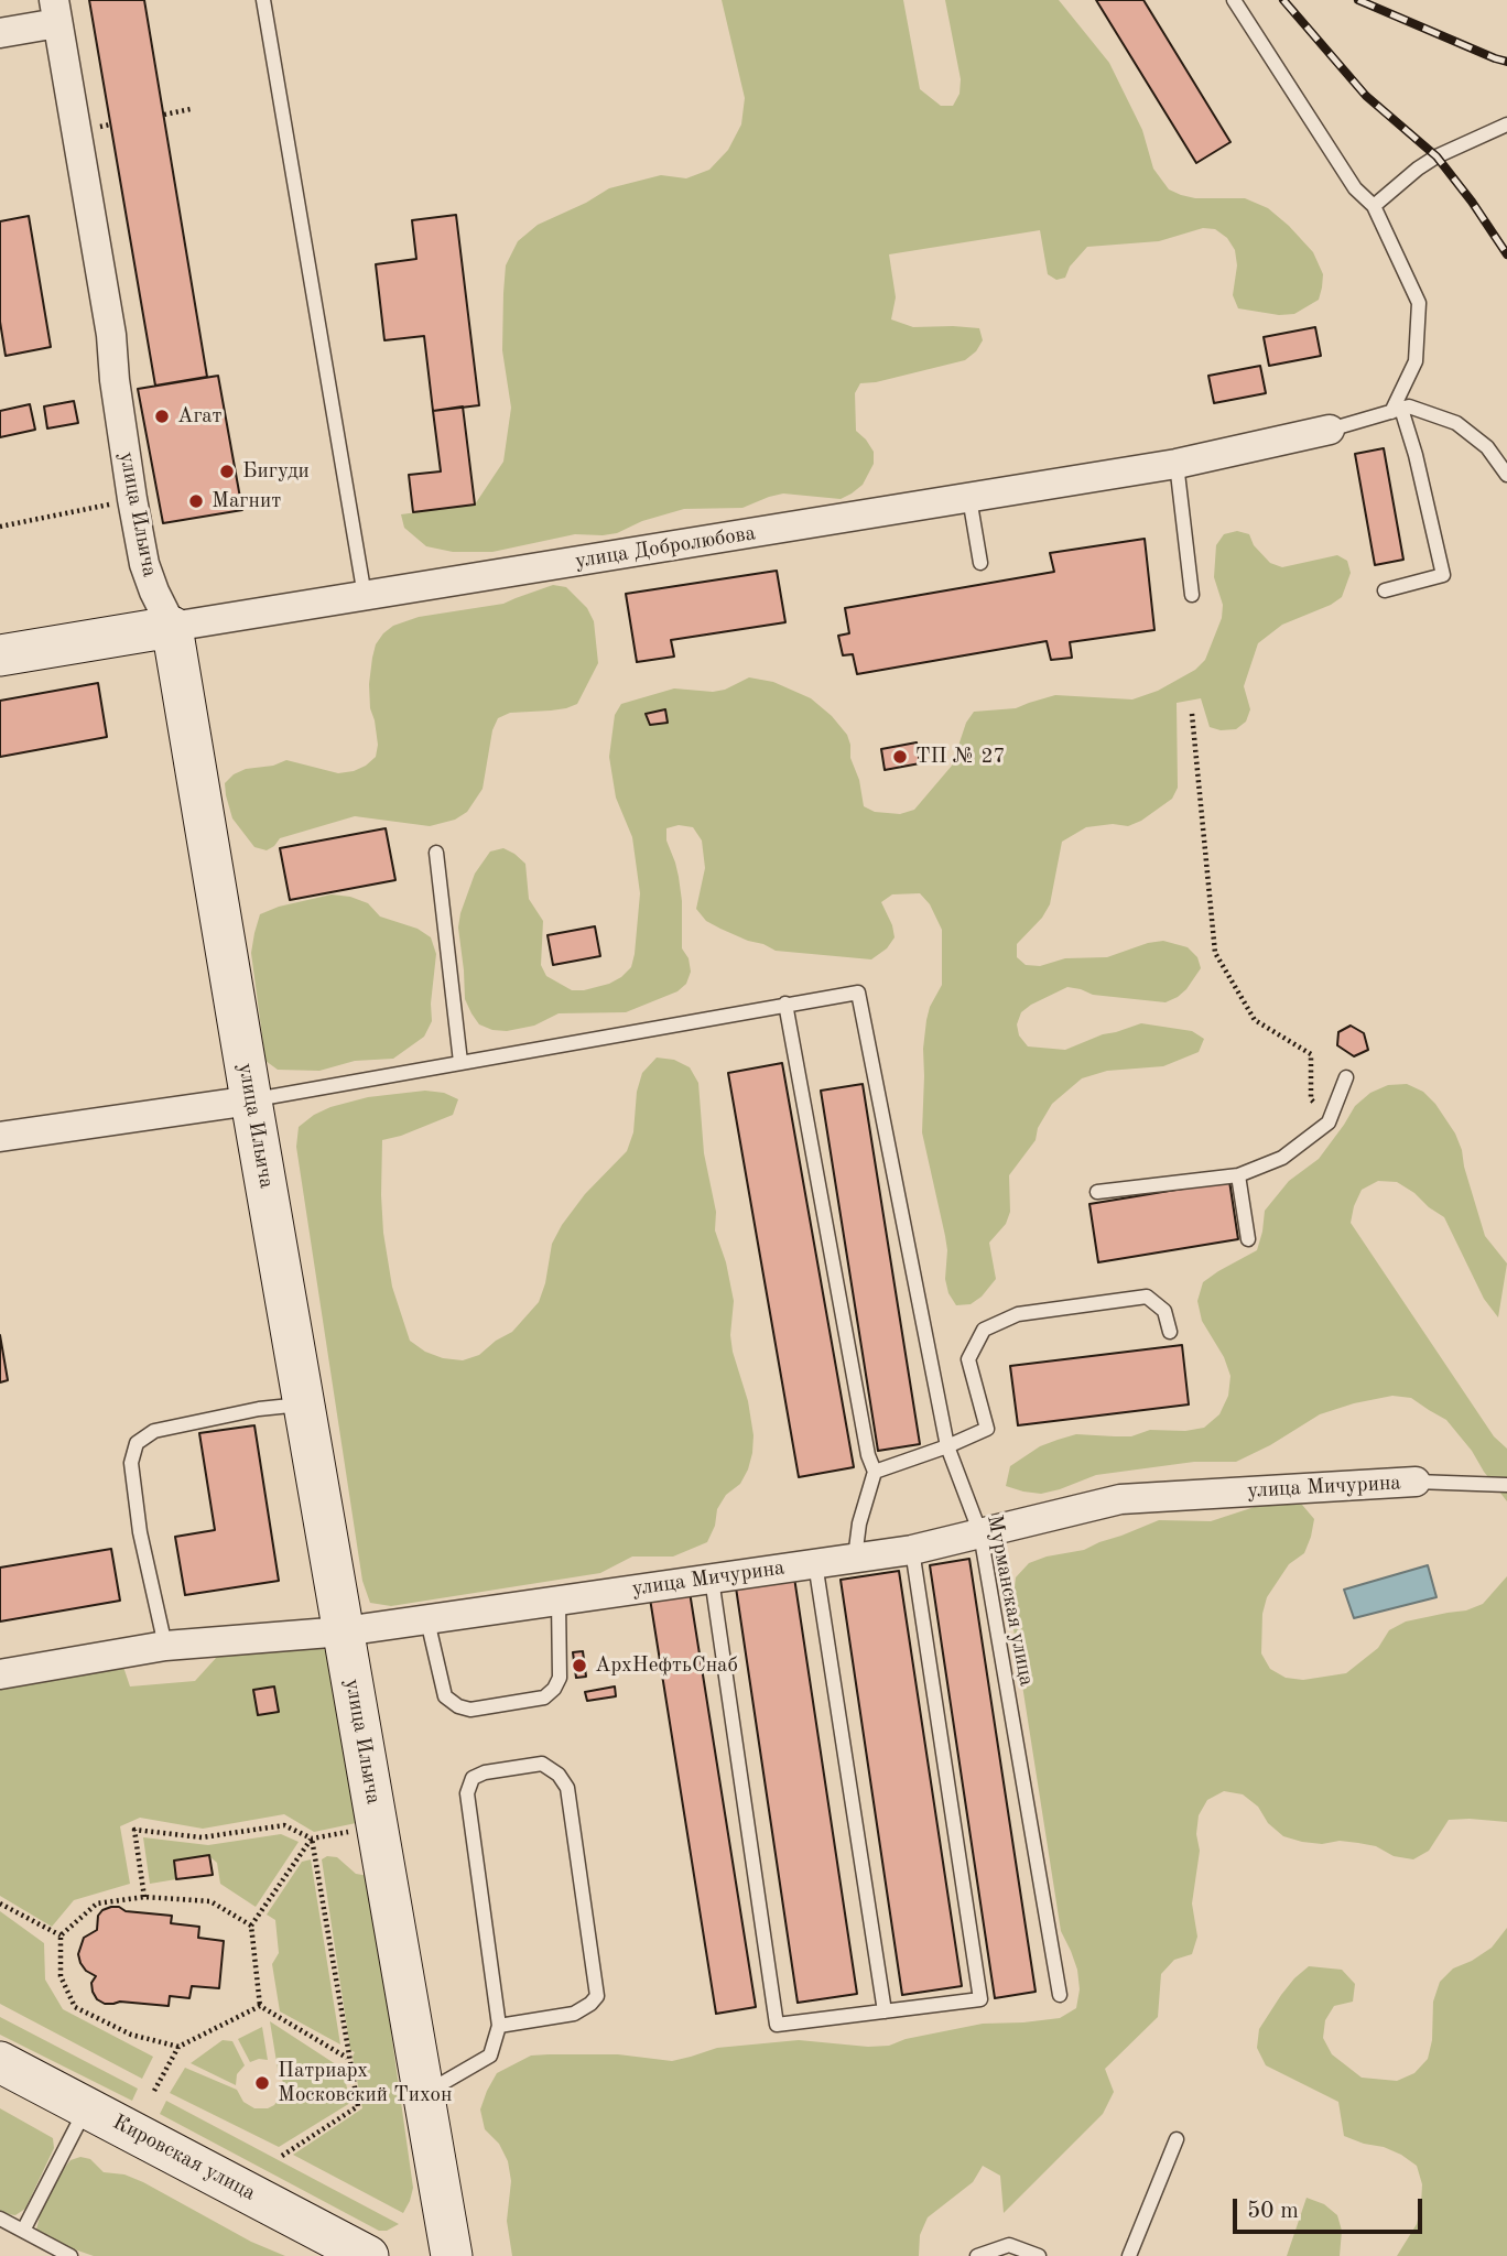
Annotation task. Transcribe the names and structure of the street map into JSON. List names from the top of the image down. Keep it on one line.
{"streets":{"street":["улица Ильича","улица Добролюбова","улица Мичурина","Кировская улица"],"lane":["Мурманская улица"]},"crossings":[["улица Ильича","улица Добролюбова"],["улица Ильича","улица Мичурина"],["улица Мичурина","Мурманская улица"]],"places":["Агат","Бигуди","Магнит","ТП № 27","АрхНефтьСнаб","Патриарх Московский Тихон"],"scale_bar":"50 m"}
